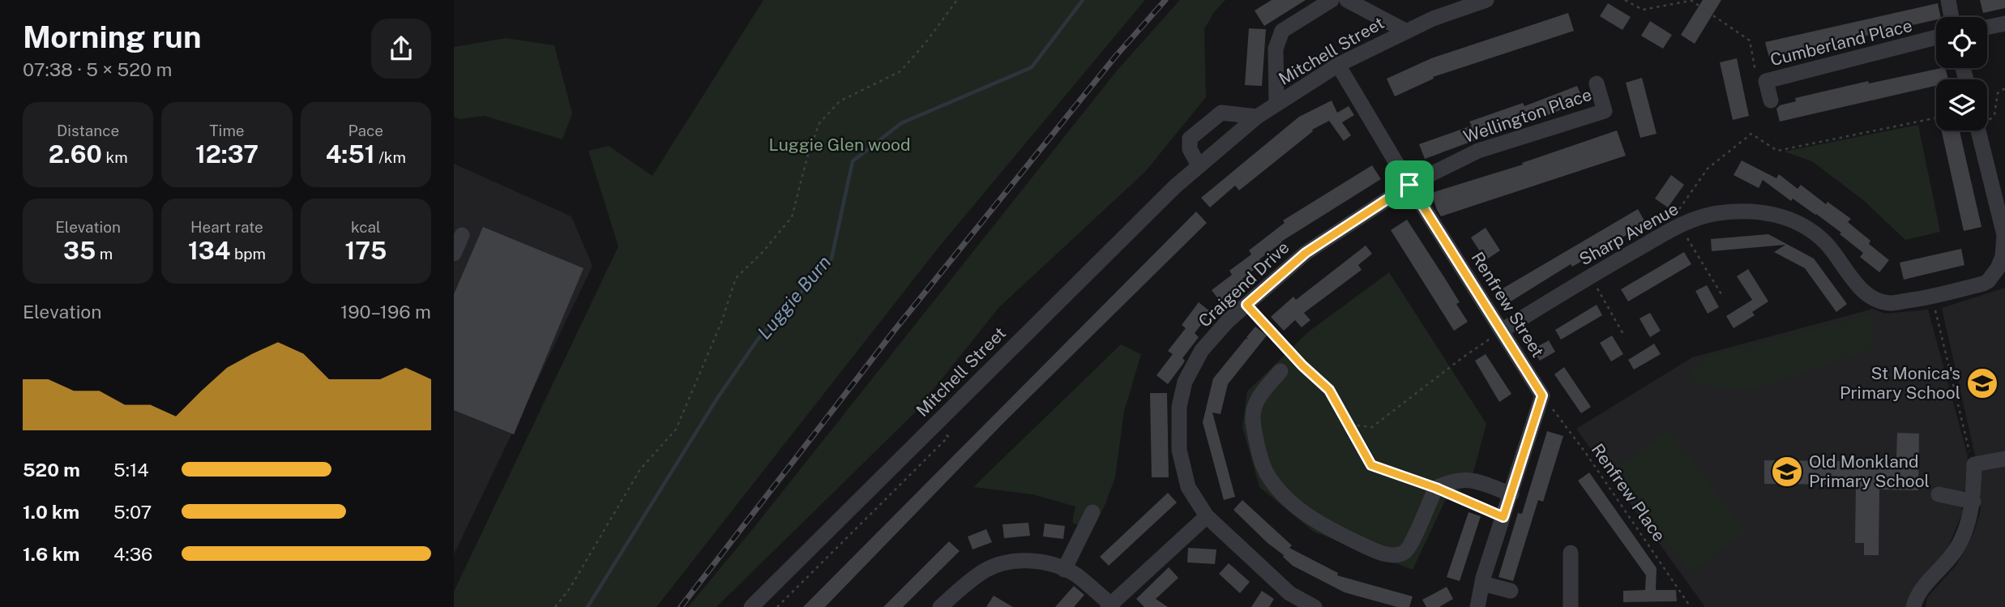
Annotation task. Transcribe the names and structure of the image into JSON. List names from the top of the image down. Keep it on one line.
{"streets":{"street":["Cumberland Place","Mitchell Street","Wellington Place","Sharp Avenue","Craigend Drive","Renfrew Street"],"path":["Renfrew Place"]},"crossings":[["Mitchell Street","Renfrew Street"],["Wellington Place","Craigend Drive"],["Wellington Place","Renfrew Street"],["Sharp Avenue","Renfrew Street"],["Craigend Drive","Renfrew Street"],["Renfrew Street","Renfrew Place"]],"water":["Luggie Burn"],"parks":["Luggie Glen wood"],"places":{"school or university":["St Monica's Primary School","Old Monkland Primary School"]},"page":{"heading":["Morning run","07:38 · 5 × 520 m"],"stats":[["Distance","2.60 km"],["Time","12:37"],["Pace","4:51 /km"],["Elevation","35 m"],["Heart rate","134 bpm"],["kcal","175"]],"chart":["Elevation","190–196 m"],"list":[{"name":"520 m","note":"5:14"},{"name":"1.0 km","note":"5:07"},{"name":"1.6 km","note":"4:36"}]}}
